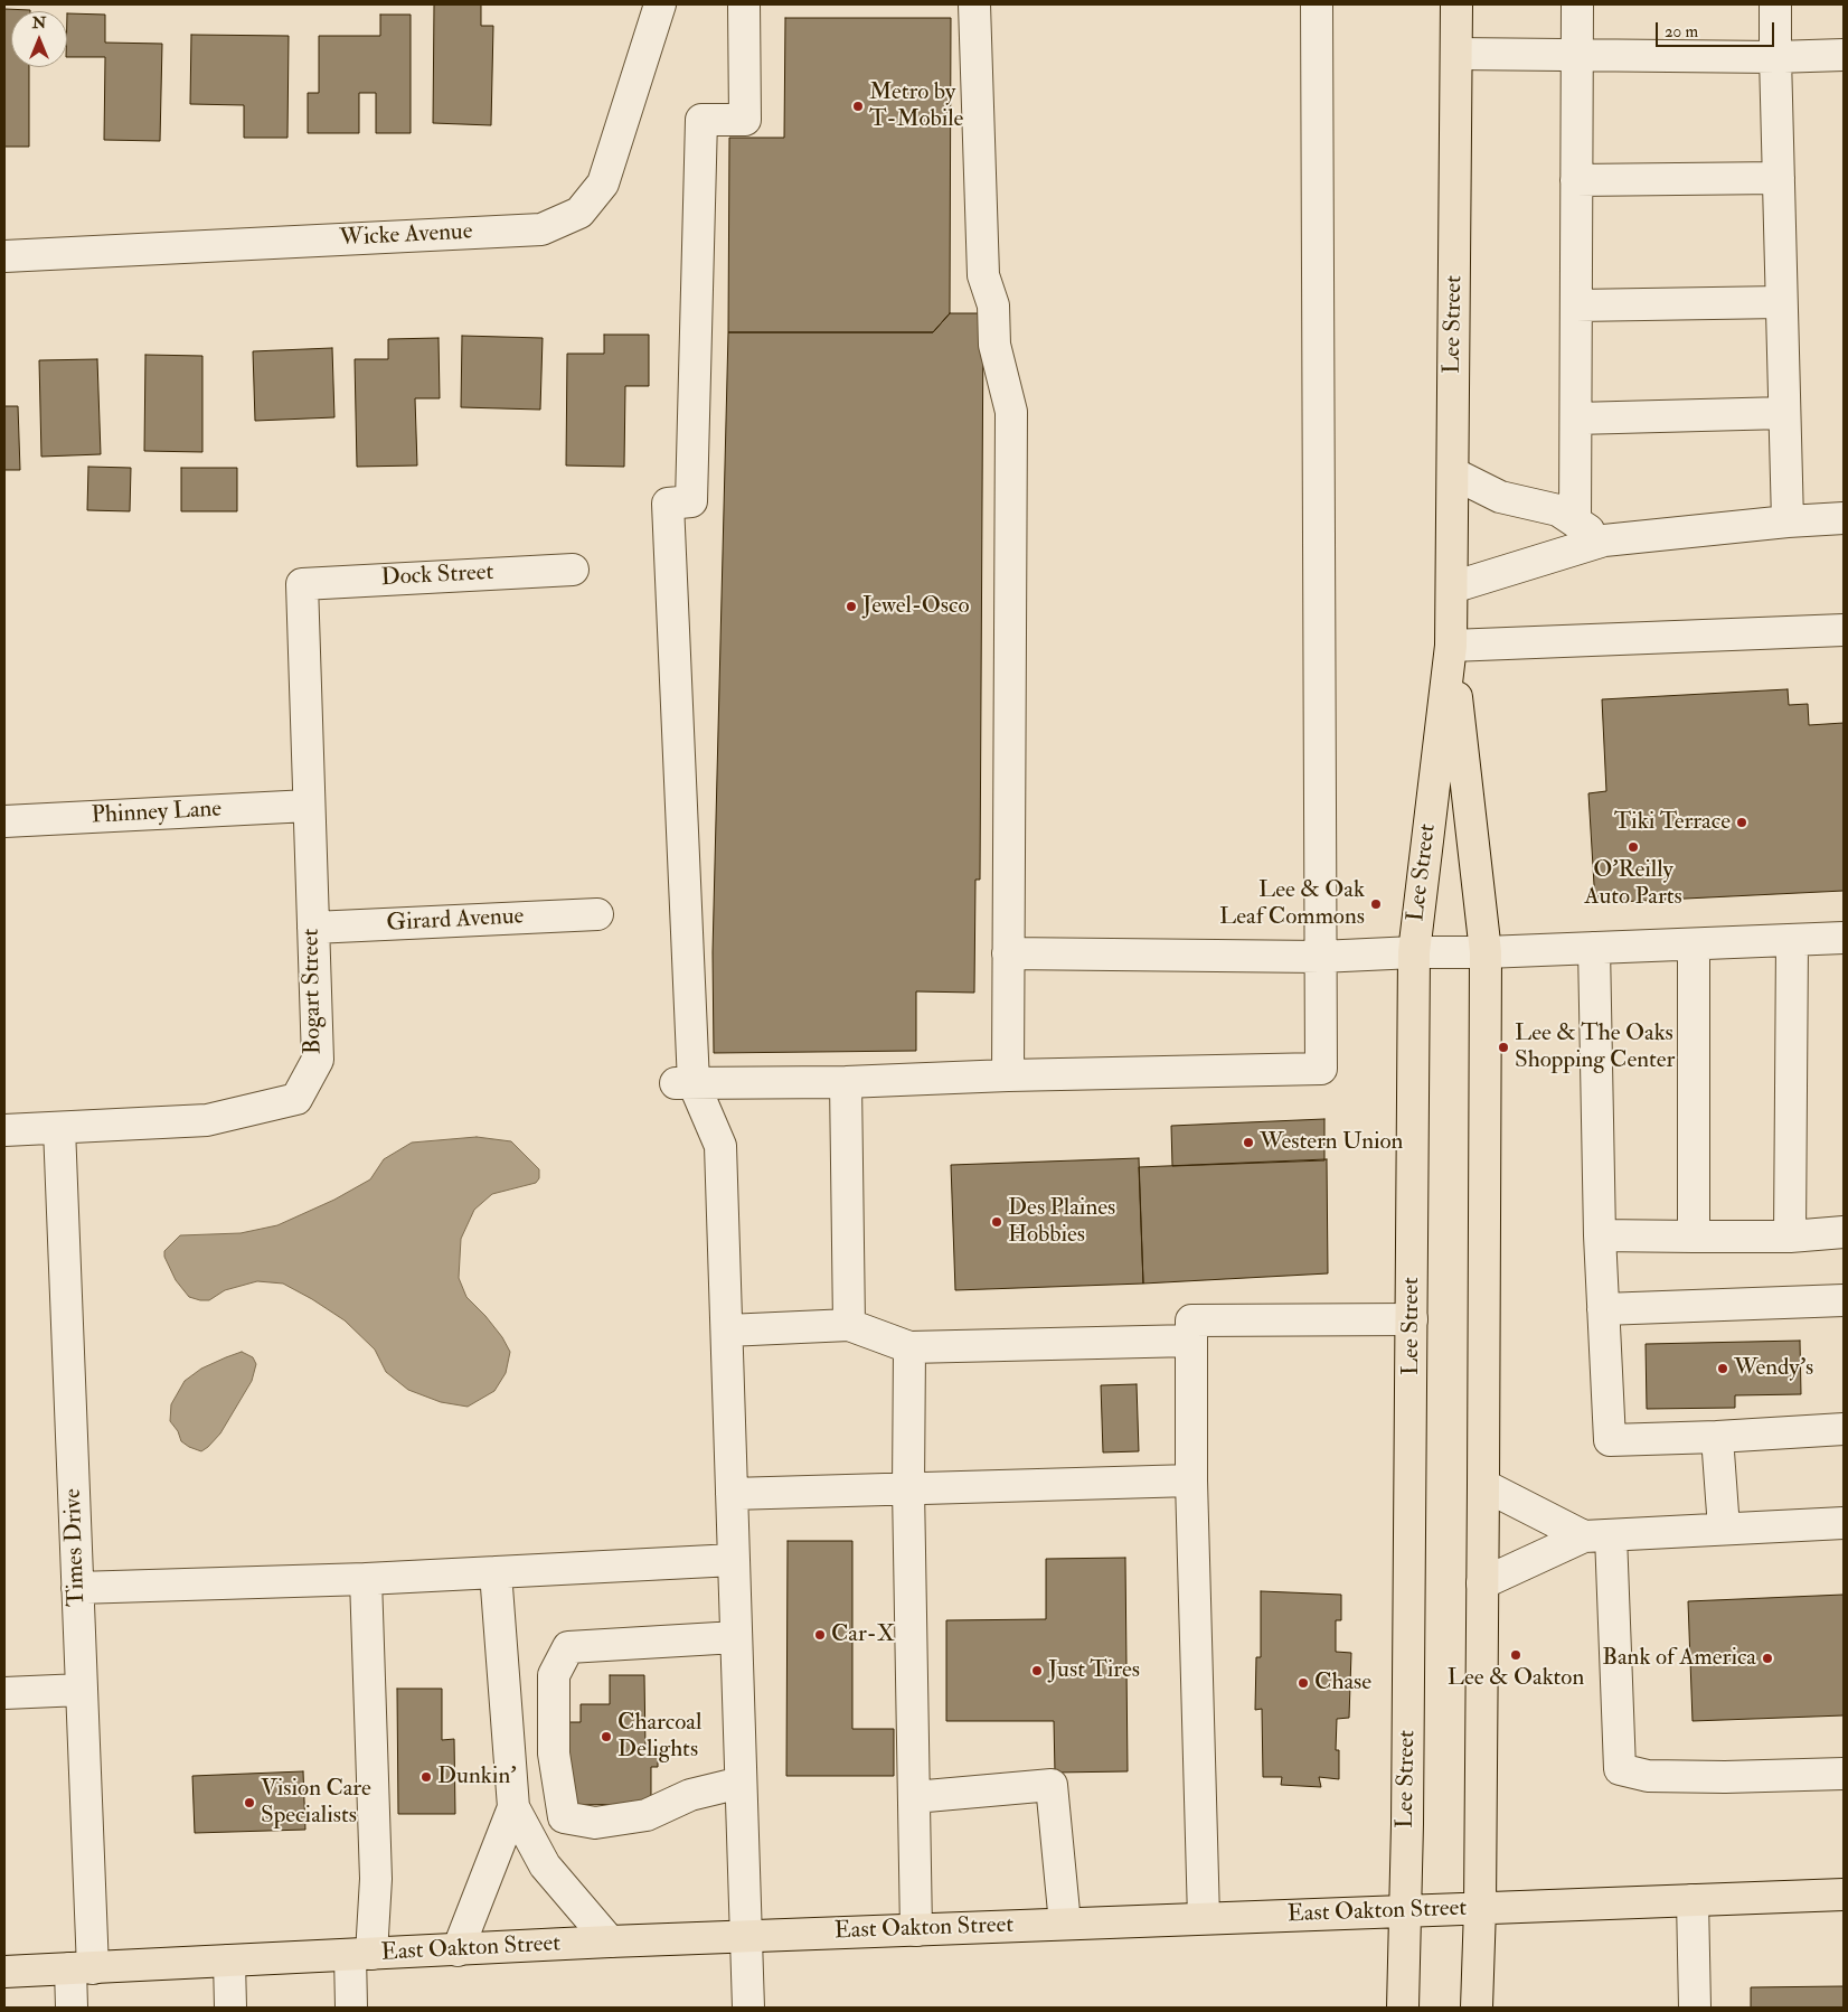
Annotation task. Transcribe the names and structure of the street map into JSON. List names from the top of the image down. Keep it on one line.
{"streets":{"main road":["Lee Street","East Oakton Street"],"street":["Wicke Avenue","Dock Street","Phinney Lane","Girard Avenue","Bogart Street","Times Drive"]},"crossings":[["Lee Street","East Oakton Street"],["Dock Street","Bogart Street"],["Phinney Lane","Bogart Street"],["Girard Avenue","Bogart Street"],["Bogart Street","Times Drive"],["Times Drive","East Oakton Street"]],"places":["Metro by T-Mobile","Jewel-Osco","Tiki Terrace","O'Reilly Auto Parts","Lee & Oak Leaf Commons","Lee & The Oaks Shopping Center","Western Union","Des Plaines Hobbies","Wendy's","Car-X","Lee & Oakton","Bank of America","Just Tires","Chase","Charcoal Delights","Dunkin'","Vision Care Specialists"],"scale_bar":"20 m","north":"top"}
